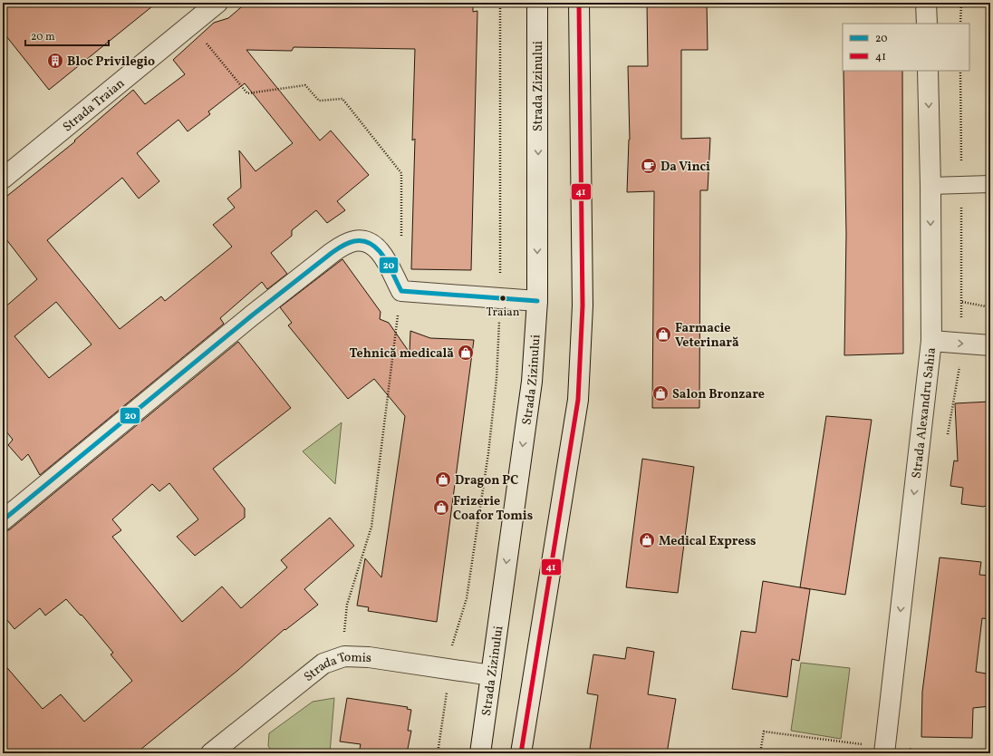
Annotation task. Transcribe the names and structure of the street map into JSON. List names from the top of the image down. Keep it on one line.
{"streets":{"street":["Strada Zizinului","Strada Traian","Strada Alexandru Sahia","Strada Tomis"]},"crossings":[["Strada Zizinului","Strada Tomis"]],"one_way":["Strada Alexandru Sahia"],"places":{"building":["Bloc Privilegio"],"cafe":["Da Vinci"],"other":["Traian"],"shop":["Farmacie Veterinară","Tehnică medicală","Salon Bronzare","Dragon PC","Frizerie Coafor Tomis","Medical Express"]},"lines":["transit line 41","transit line 20"],"legend":["20","41"],"scale_bar":"20 m"}
